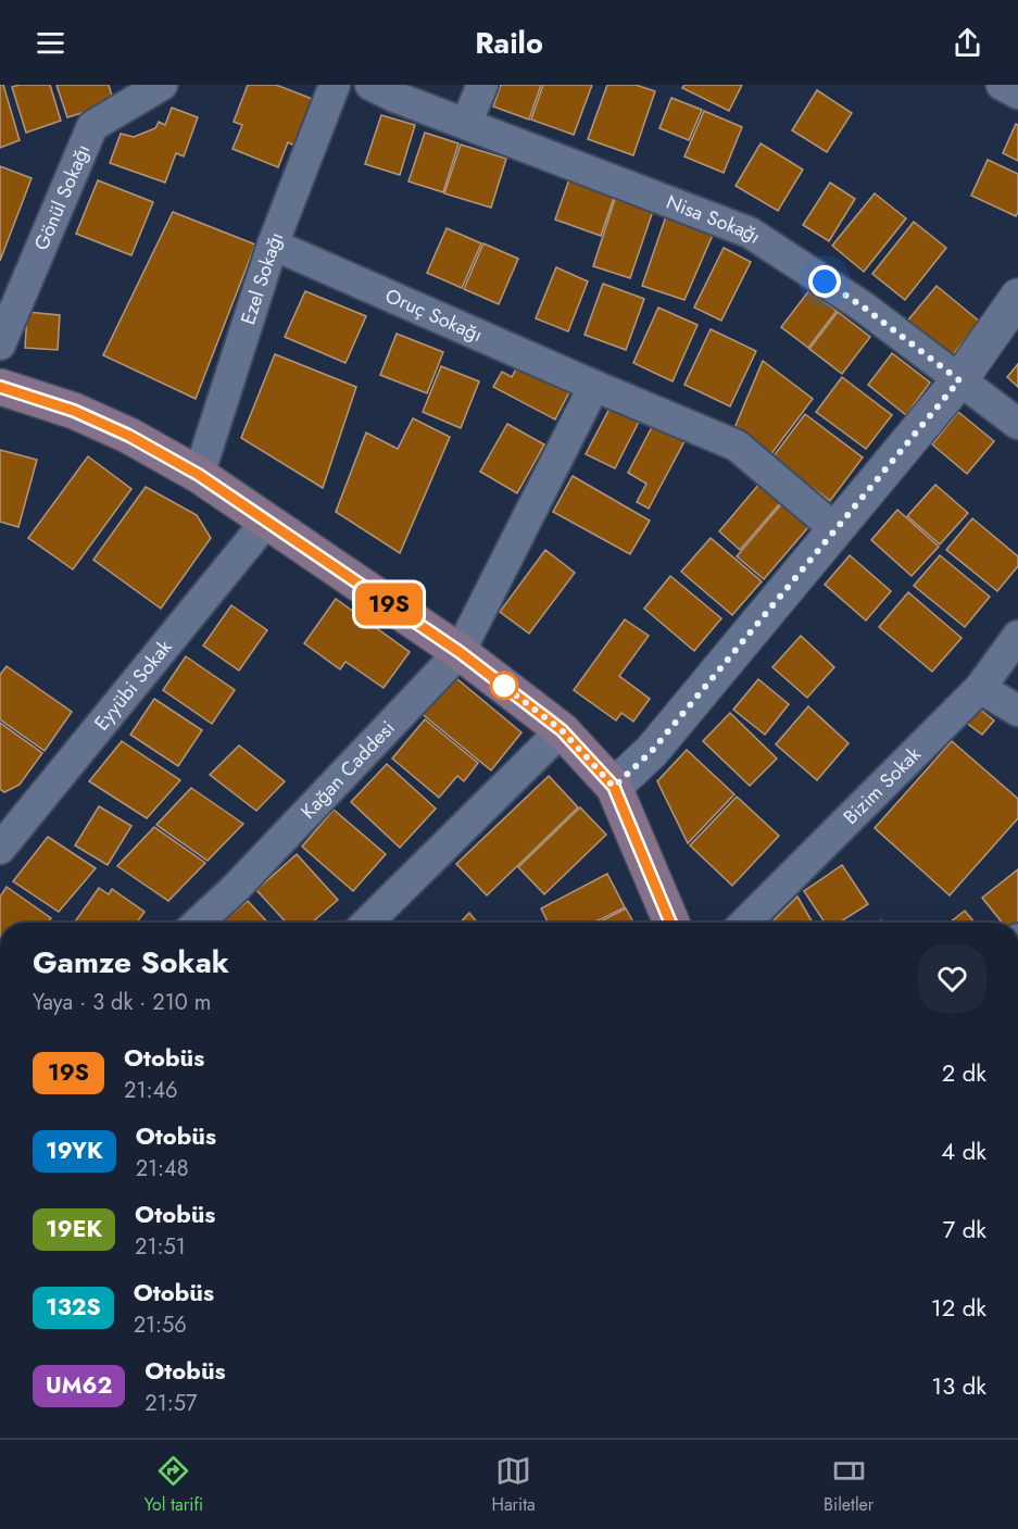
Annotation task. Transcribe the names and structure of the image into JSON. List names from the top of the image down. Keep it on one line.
{"streets":{"street":["Gönül Sokağı","Nisa Sokağı","Ezel Sokağı","Oruç Sokağı","Eyyübi Sokak","Kağan Caddesi","Bizim Sokak"]},"crossings":[["Ezel Sokağı","Oruç Sokağı"]],"lines":["bus line 19S"],"page":{"header":"Railo","on_map":"19S","heading":["Gamze Sokak","Yaya · 3 dk · 210 m"],"list":[{"mark":"19S","name":"Otobüs","note":"21:46","value":"2 dk"},{"mark":"19YK","name":"Otobüs","note":"21:48","value":"4 dk"},{"mark":"19EK","name":"Otobüs","note":"21:51","value":"7 dk"},{"mark":"132S","name":"Otobüs","note":"21:56","value":"12 dk"},{"mark":"UM62","name":"Otobüs","note":"21:57","value":"13 dk"}],"tabs":["Yol tarifi","Harita","Biletler"]}}
